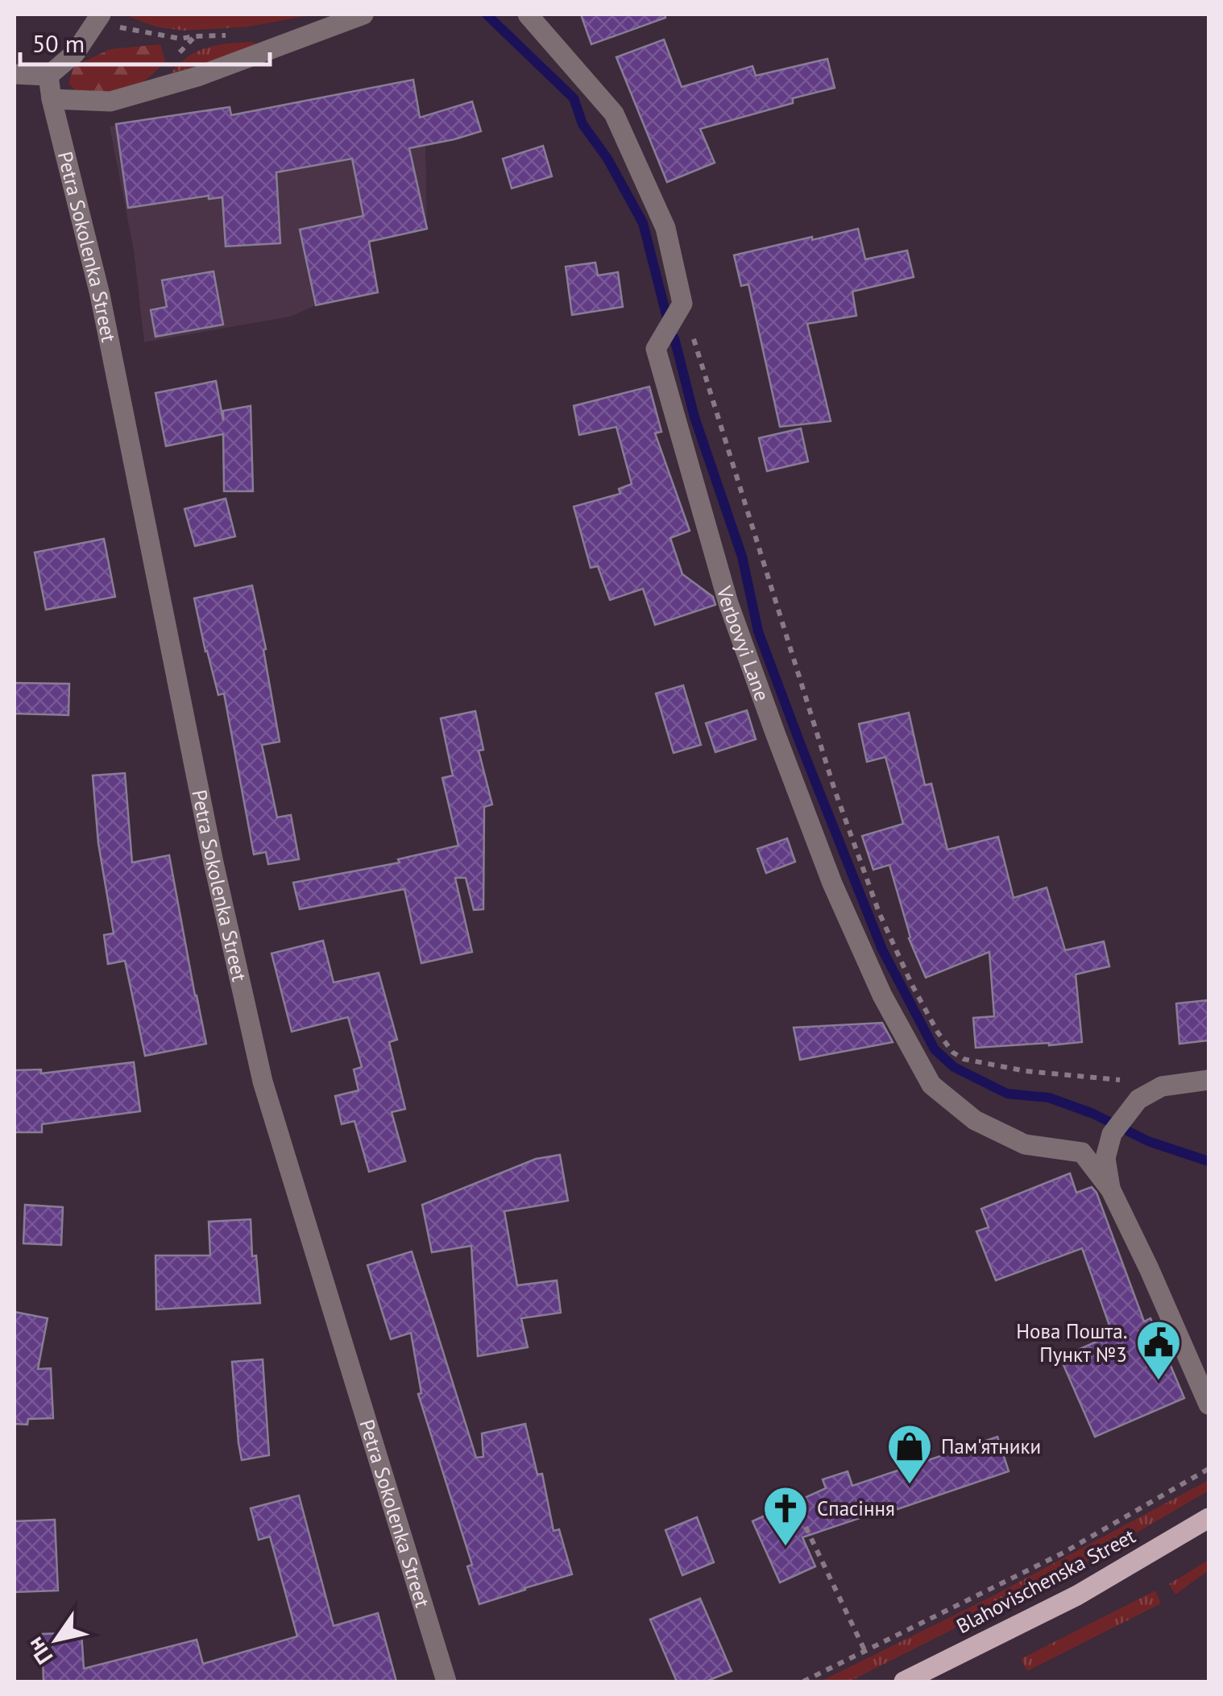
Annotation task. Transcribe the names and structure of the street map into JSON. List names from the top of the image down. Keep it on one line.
{"streets":{"main road":["Blahovischenska Street"],"street":["Petra Sokolenka Street","Verbovyi Lane"]},"places":{"public building":["Нова Пошта. Пункт №3"],"shop":["Пам'ятники"],"church":["Спасіння"]},"scale_bar":"50 m","north":"bottom left"}
